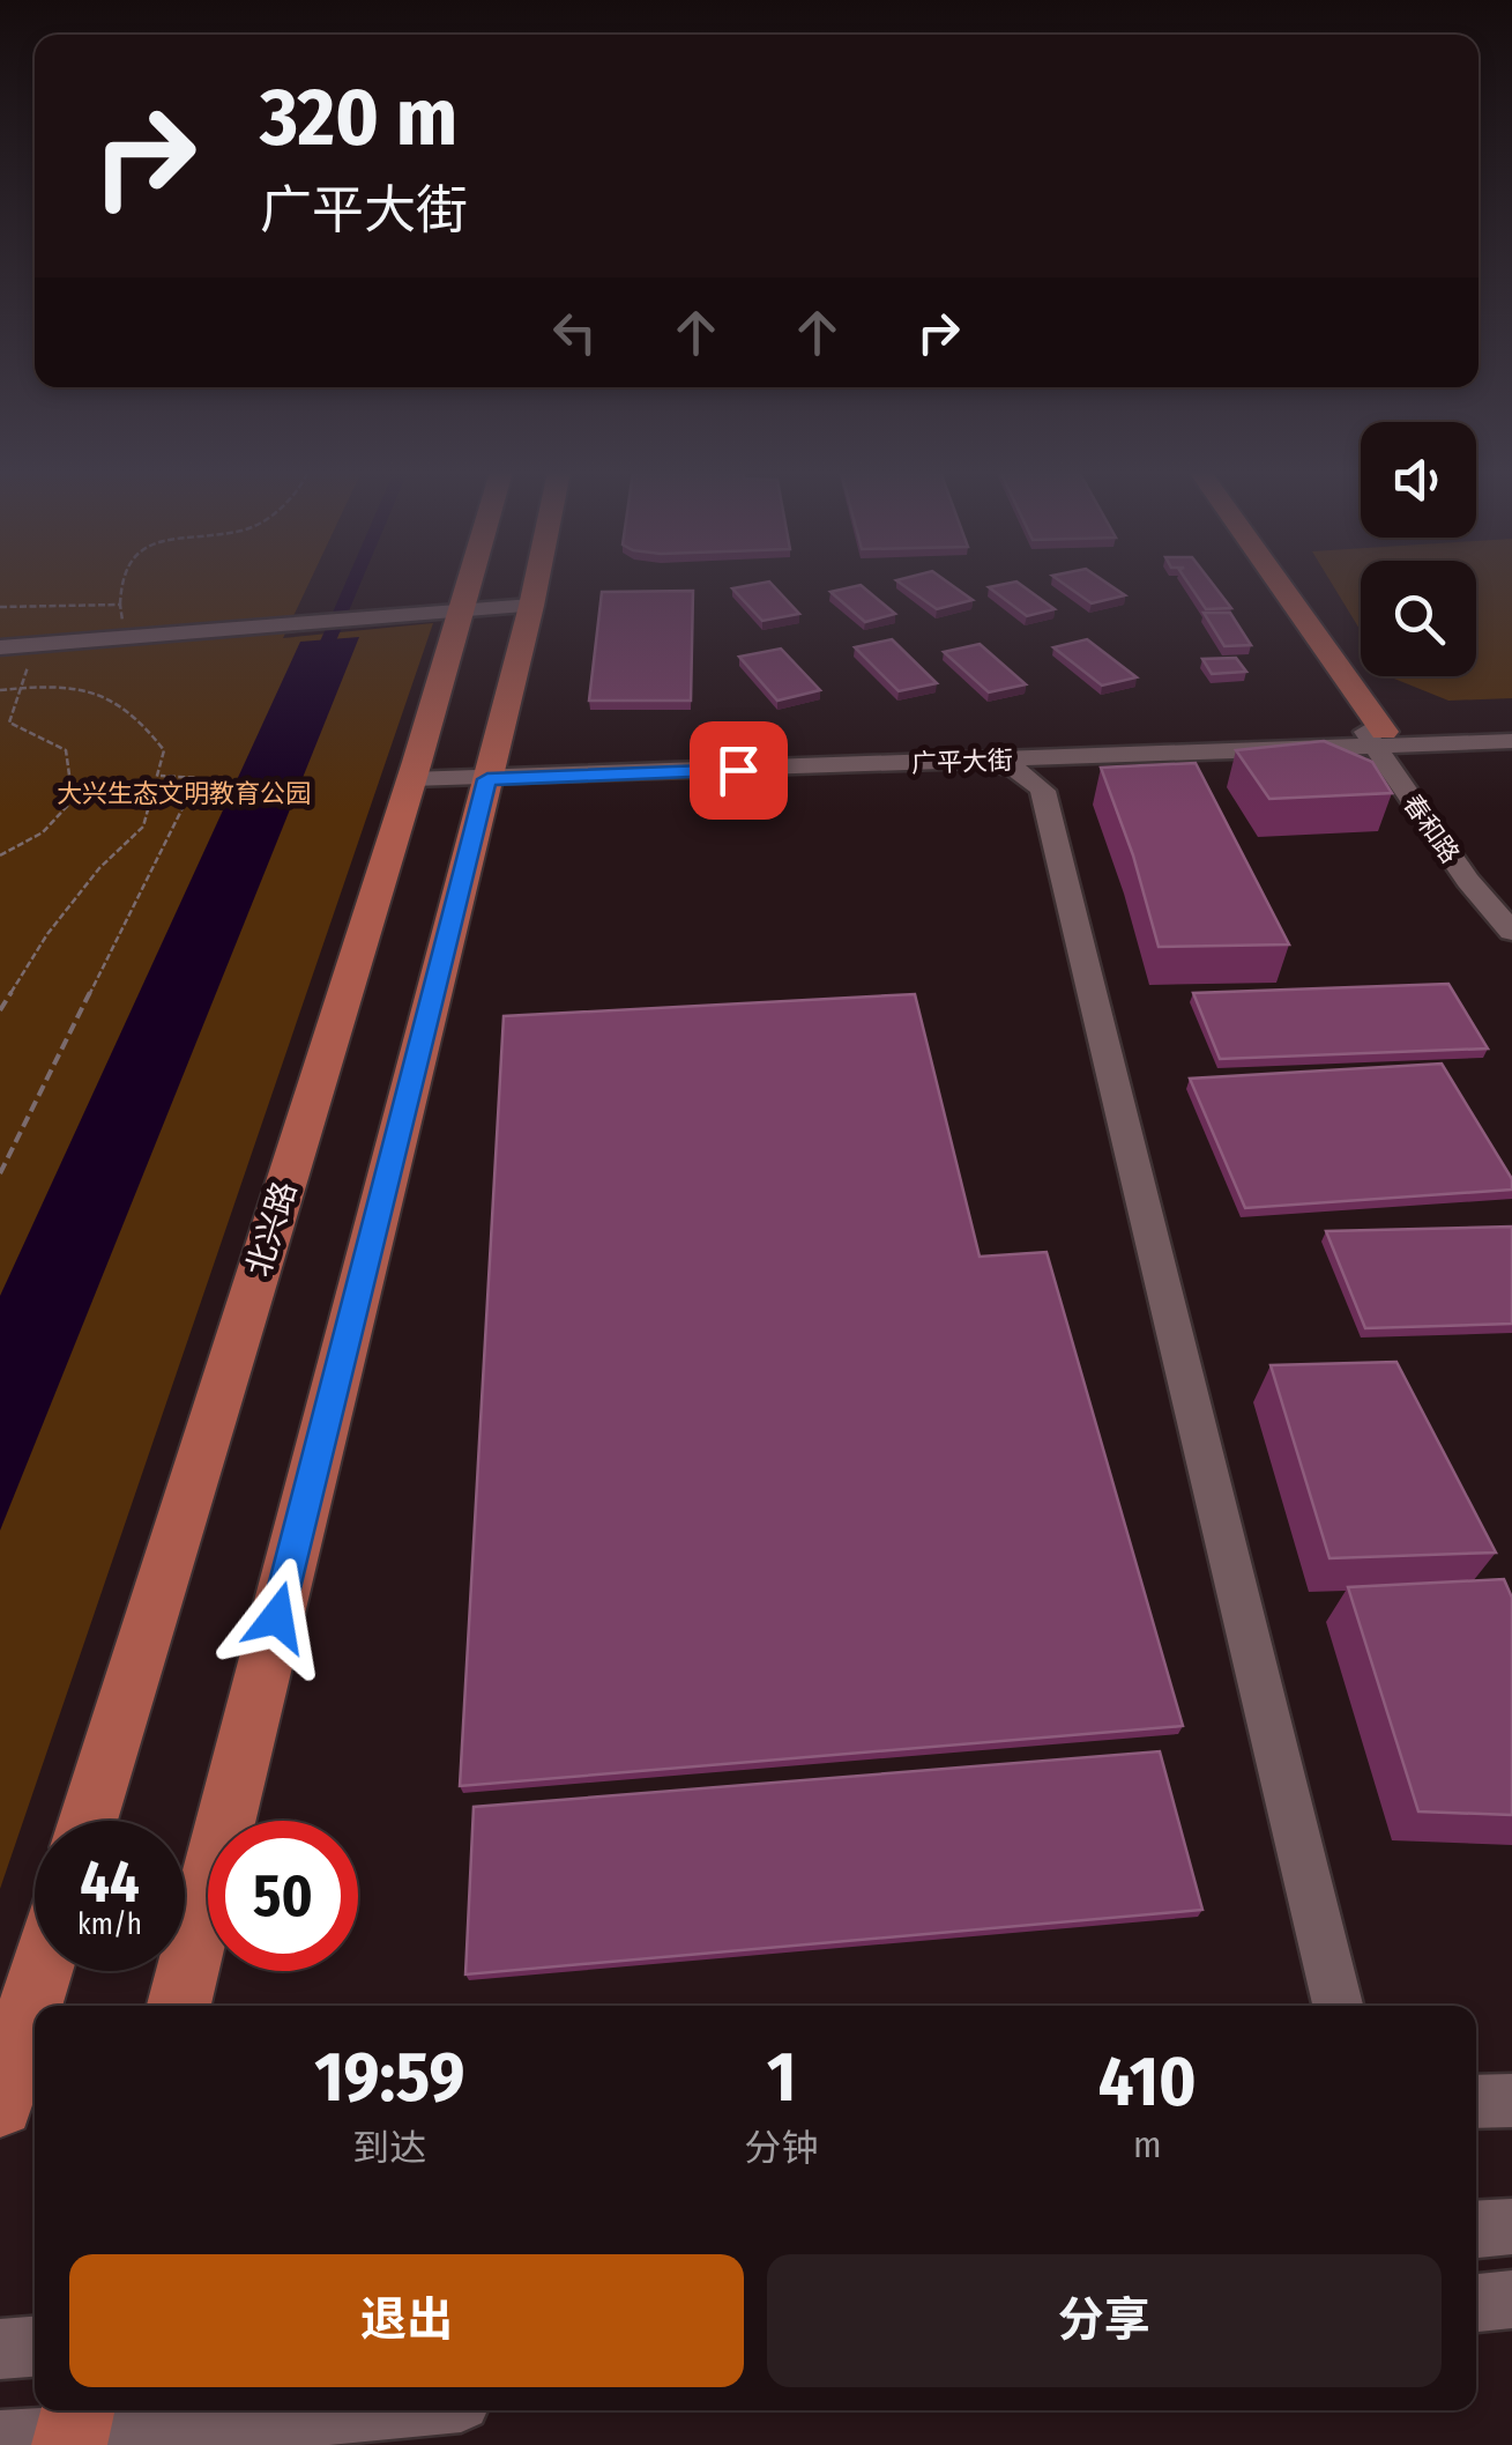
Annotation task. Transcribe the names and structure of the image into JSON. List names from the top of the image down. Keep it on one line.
{"streets":{"main road":["北兴路"],"street":["广平大街","春和路"]},"crossings":[["广平大街","春和路"],["广平大街","北兴路"]],"parks":["大兴生态文明教育公园"],"page":{"turn":["320 m","广平大街"],"speed":"44 km/h","limit":"50","eta":["19:59","到达","1","分钟","410","m"],"buttons":["退出","分享"]}}
